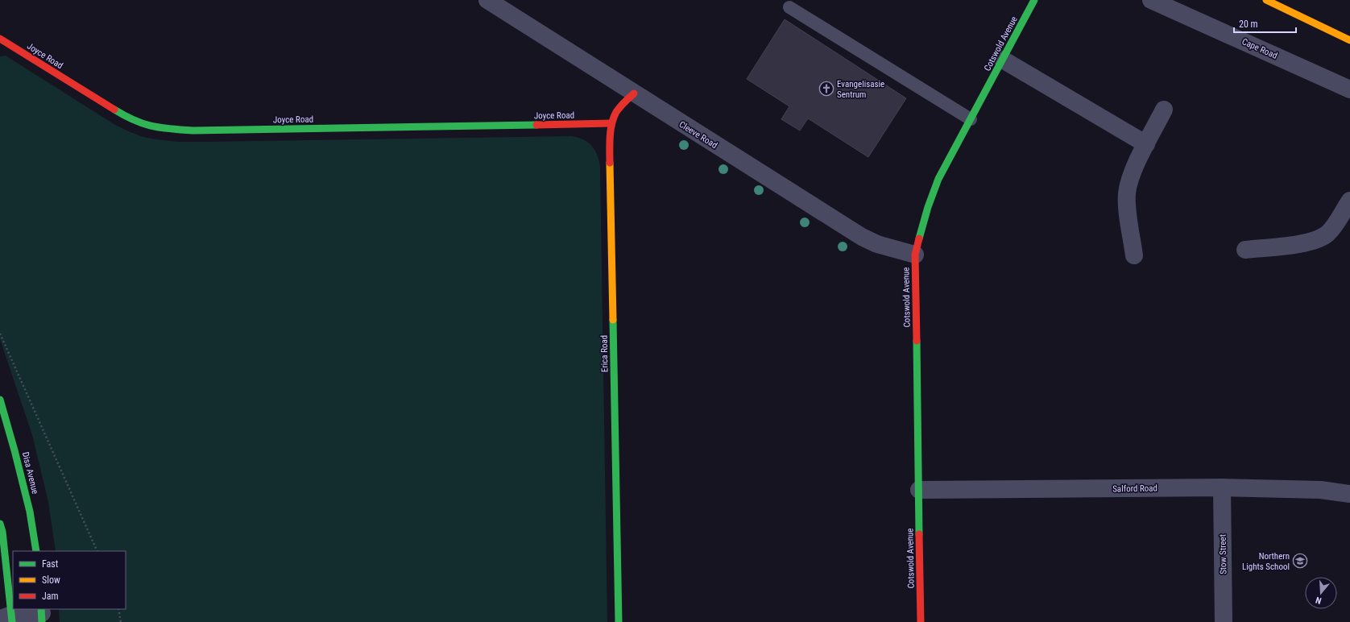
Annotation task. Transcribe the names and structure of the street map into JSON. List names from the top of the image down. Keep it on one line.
{"streets":{"street":["Cotswold Avenue","Cape Road","Joyce Road","Cleeve Road","Erica Road","Disa Avenue","Salford Road","Stow Street"]},"crossings":[["Cotswold Avenue","Cleeve Road"],["Cotswold Avenue","Salford Road"],["Joyce Road","Erica Road"],["Cleeve Road","Erica Road"],["Salford Road","Stow Street"]],"places":{"church":["Evangelisasie Sentrum"],"school or university":["Northern Lights School"]},"legend":["Fast","Slow","Jam"],"scale_bar":"20 m","north":"bottom"}
